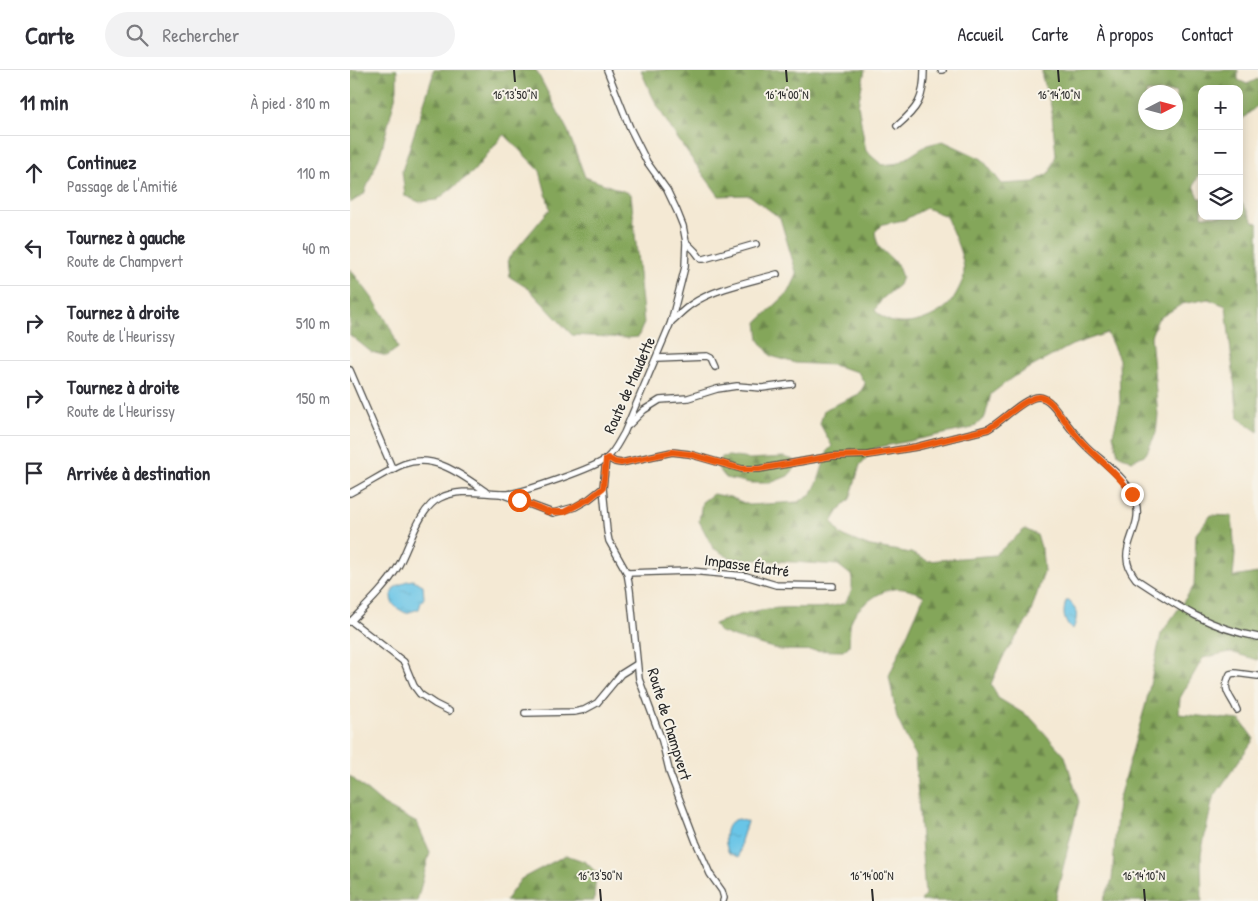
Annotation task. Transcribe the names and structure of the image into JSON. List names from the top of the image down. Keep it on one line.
{"streets":{"street":["Route de Maudette","Impasse Élatré","Route de Champvert"]},"crossings":[["Route de Maudette","Route de Champvert"],["Impasse Élatré","Route de Champvert"]],"north":"right","page":{"header":"Carte","search":"Rechercher","nav":["Accueil","Carte","À propos","Contact"],"heading":["11 min","À pied · 810 m"],"map_buttons":["+","−"],"list":[["Continuez","Passage de l'Amitié","110 m"],["Tournez à gauche","Route de Champvert","40 m"],["Tournez à droite","Route de l'Heurissy","510 m"],["Tournez à droite","Route de l'Heurissy","150 m"],"Arrivée à destination"]},"coordinates":["16°13'50\"N","16°14'00\"N","16°14'10\"N"]}
